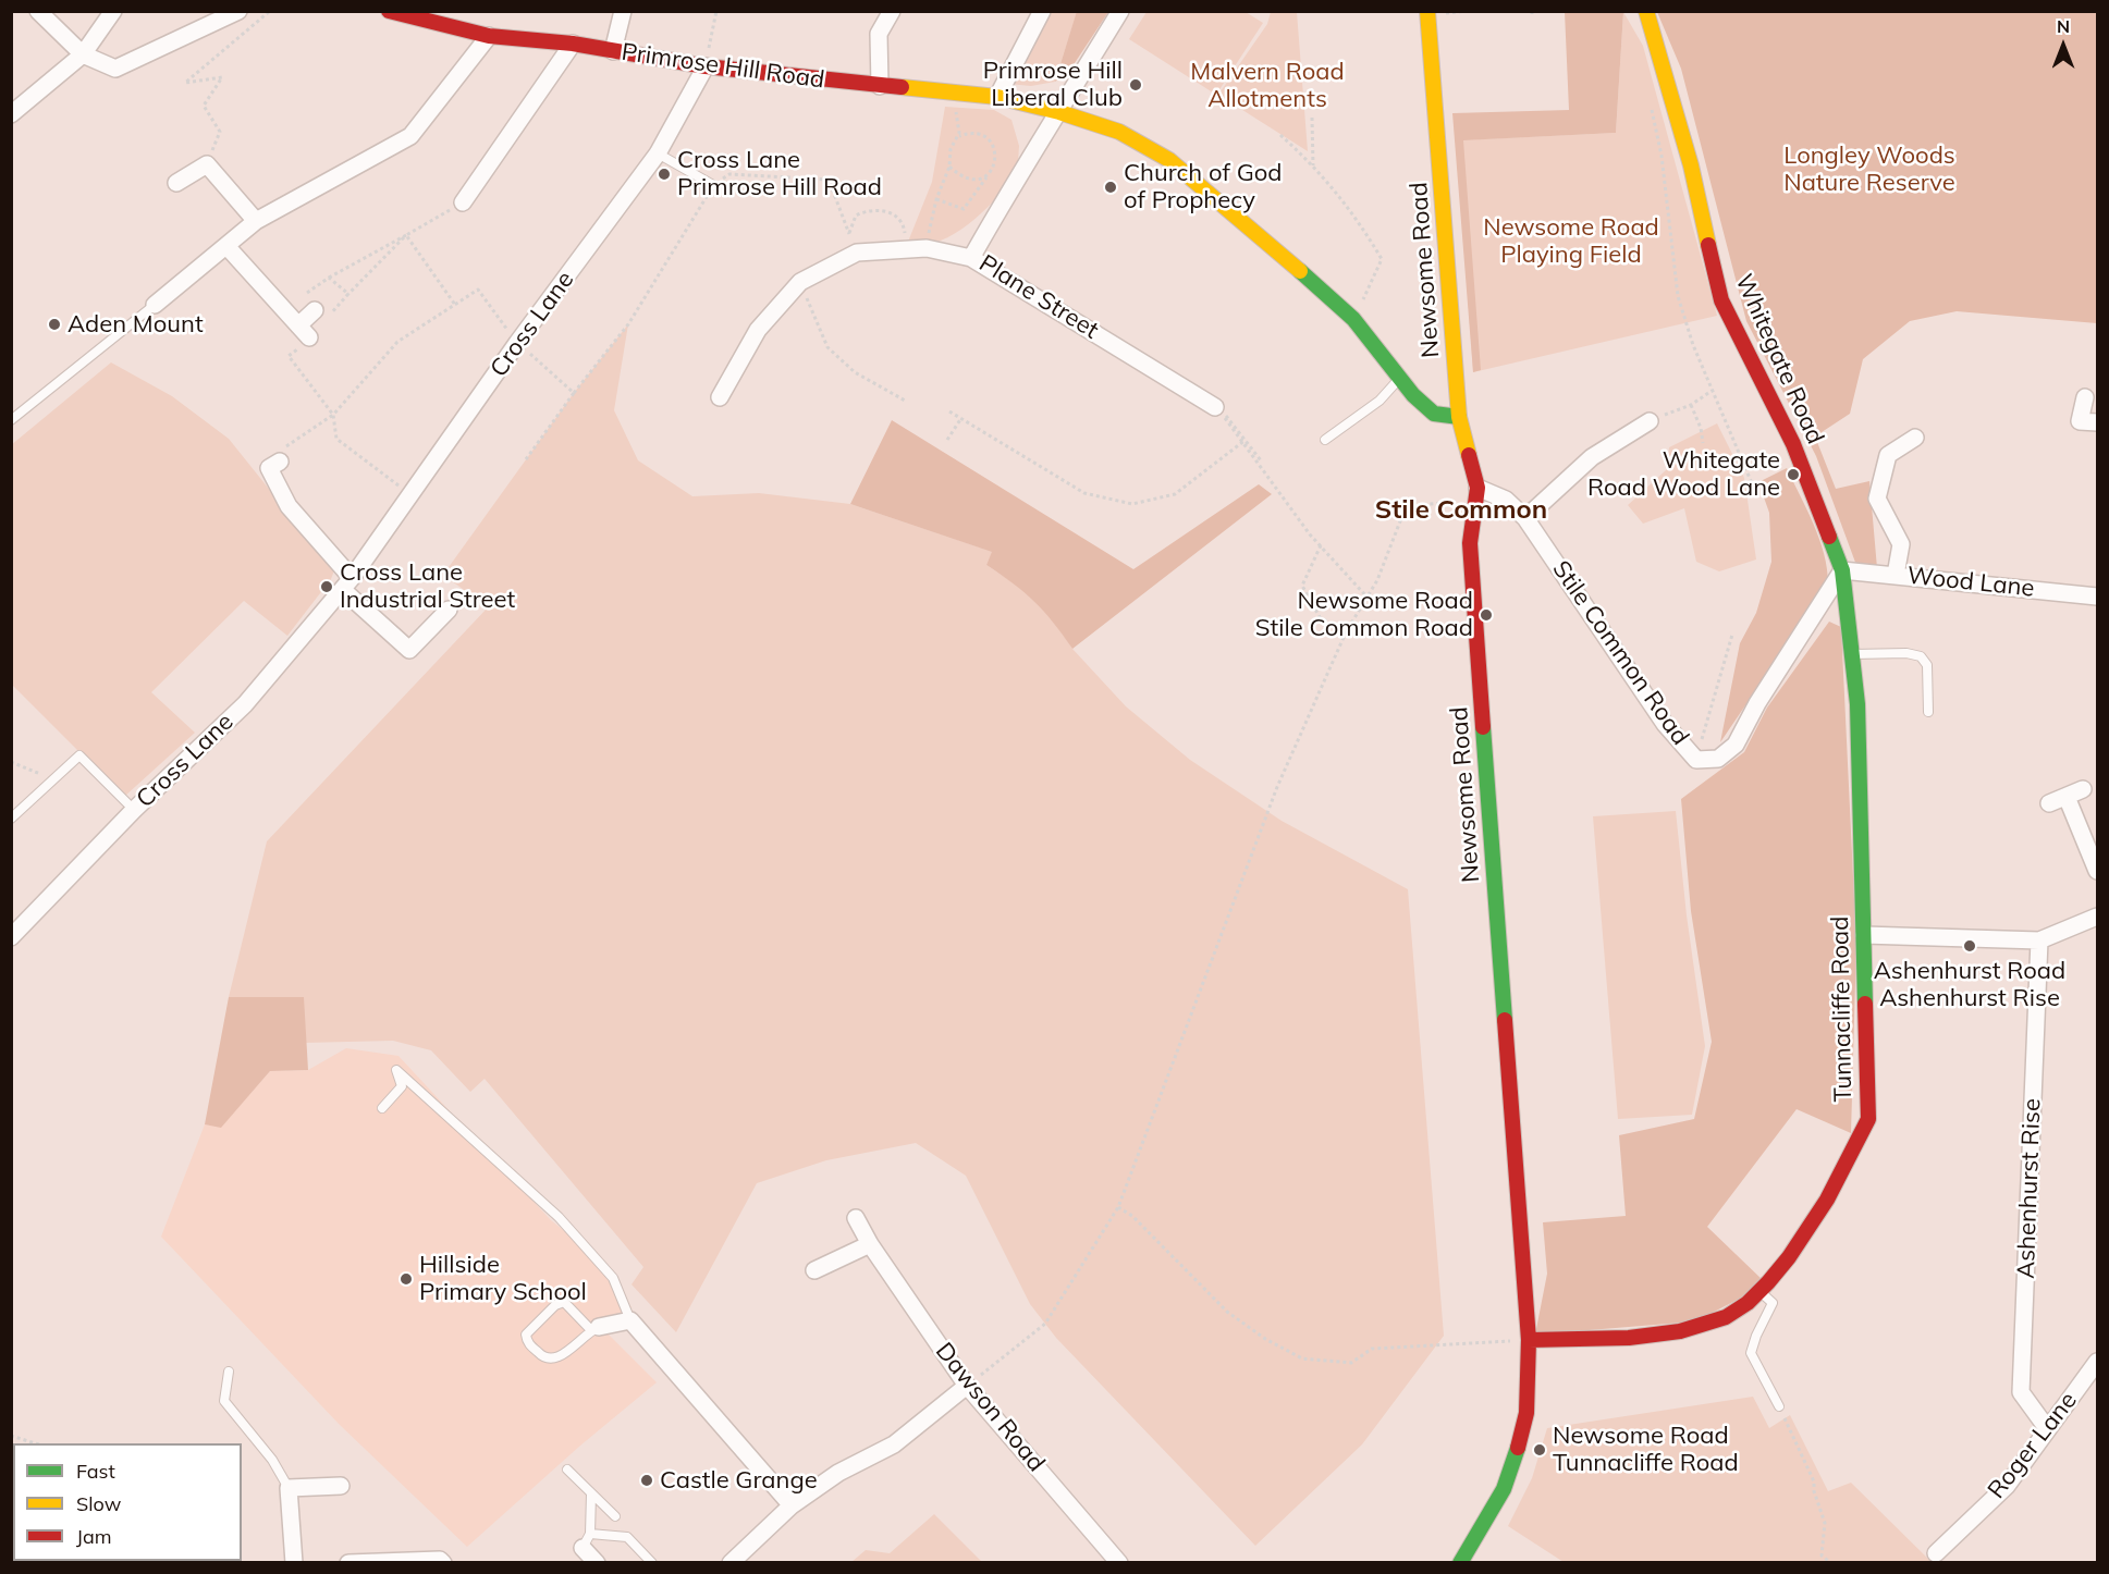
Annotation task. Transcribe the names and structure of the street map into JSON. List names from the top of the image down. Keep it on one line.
{"streets":{"street":["Primrose Hill Road","Newsome Road","Plane Street","Cross Lane","Whitegate Road","Wood Lane","Stile Common Road","Tunnacliffe Road","Ashenhurst Rise","Dawson Road","Roger Lane"]},"crossings":[["Primrose Hill Road","Plane Street"],["Primrose Hill Road","Cross Lane"],["Newsome Road","Stile Common Road"],["Newsome Road","Tunnacliffe Road"],["Whitegate Road","Wood Lane"],["Whitegate Road","Stile Common Road"],["Whitegate Road","Tunnacliffe Road"],["Wood Lane","Stile Common Road"],["Wood Lane","Tunnacliffe Road"],["Stile Common Road","Tunnacliffe Road"],["Ashenhurst Rise","Roger Lane"]],"districts":["Stile Common"],"parks":["Malvern Road Allotments","Longley Woods Nature Reserve","Newsome Road Playing Field"],"places":["Primrose Hill Liberal Club","Cross Lane Primrose Hill Road","Church of God of Prophecy","Aden Mount","Whitegate Road Wood Lane","Cross Lane Industrial Street","Newsome Road Stile Common Road","Ashenhurst Road Ashenhurst Rise","Hillside Primary School","Newsome Road Tunnacliffe Road","Castle Grange"],"legend":["Fast","Slow","Jam"],"north":"top"}
